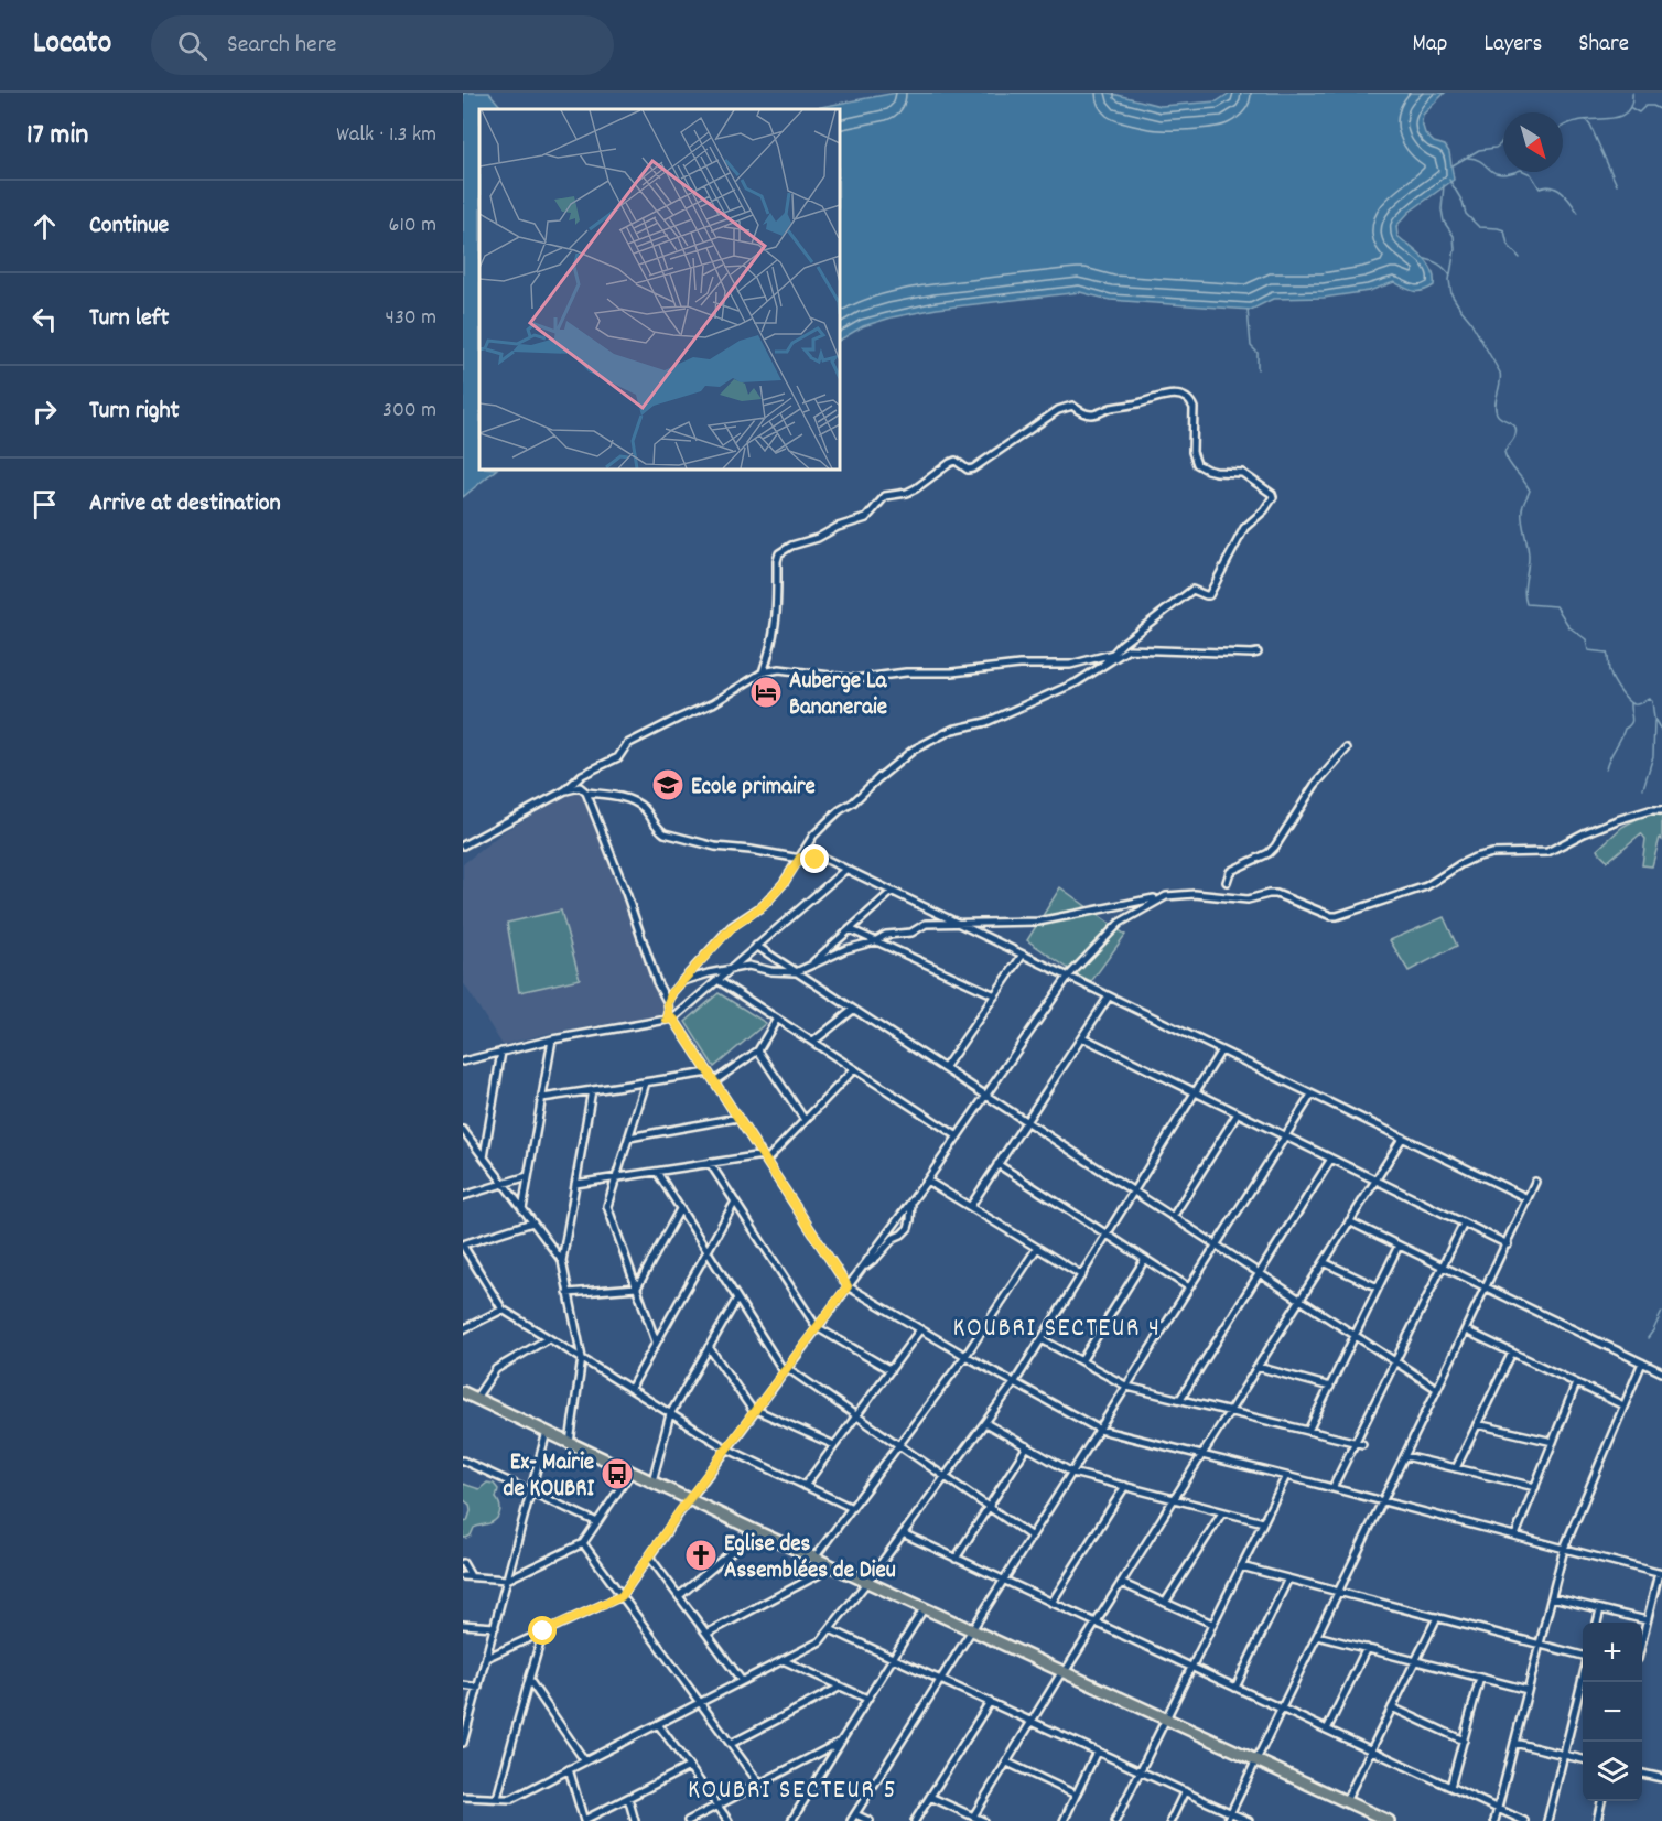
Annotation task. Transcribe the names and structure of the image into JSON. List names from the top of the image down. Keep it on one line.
{"districts":["KOUBRI SECTEUR 4","KOUBRI SECTEUR 5"],"places":{"hotel":["Auberge La Bananeraie"],"school or university":["Ecole primaire"],"bus stop":["Ex- Mairie de KOUBRI"],"church":["Eglise des Assemblées de Dieu"]},"north":"bottom right","page":{"header":"Locato","search":"Search here","nav":["Map","Layers","Share"],"heading":["17 min","Walk · 1.3 km"],"list":[["Continue","610 m"],["Turn left","430 m"],["Turn right","300 m"],"Arrive at destination"],"map_buttons":["+","−"]}}
